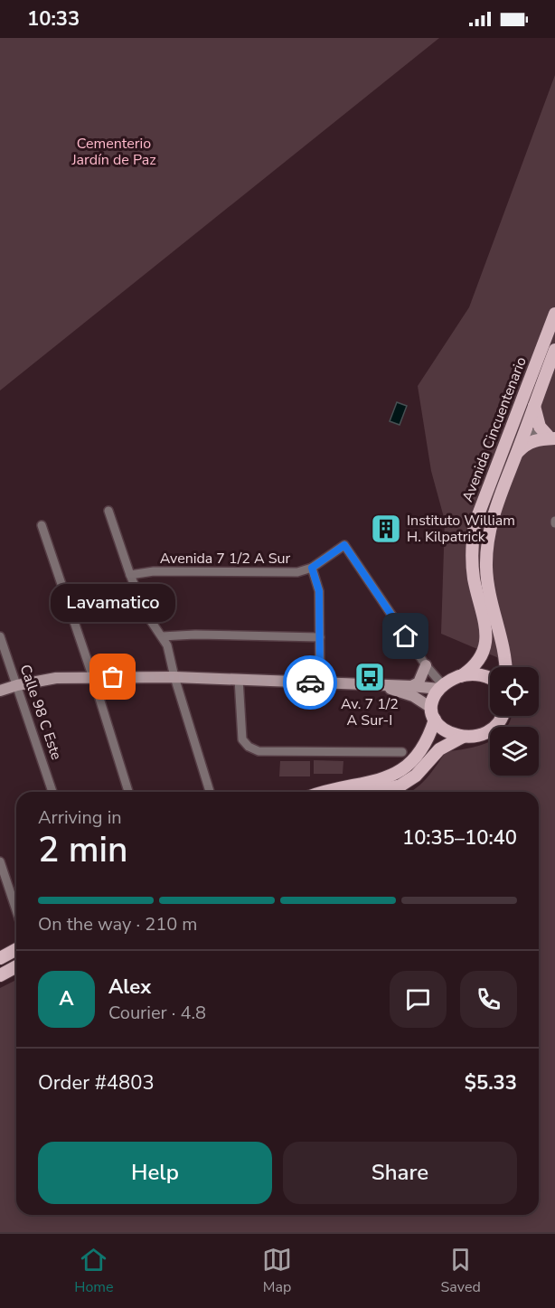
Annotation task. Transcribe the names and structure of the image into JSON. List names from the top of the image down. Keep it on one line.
{"streets":{"main road":["Avenida Cincuentenario"],"street":["Avenida 7 1/2 A Sur","Calle 98 C Este"]},"parks":["Cementerio Jardín de Paz"],"places":{"building":["Instituto William H. Kilpatrick"],"other":["Lavamatico"],"bus stop":["Av. 7 1/2 A Sur-I"]},"page":{"status":"10:33","bubble":"Lavamatico","heading":["2 min","Arriving in","10:35–10:40"],"panel":["Alex","Courier · 4.8","Order #4803","$5.33"],"bar":"On the way · 210 m","round":"A","buttons":["Help","Share"],"tabs":["Home","Map","Saved"]}}
